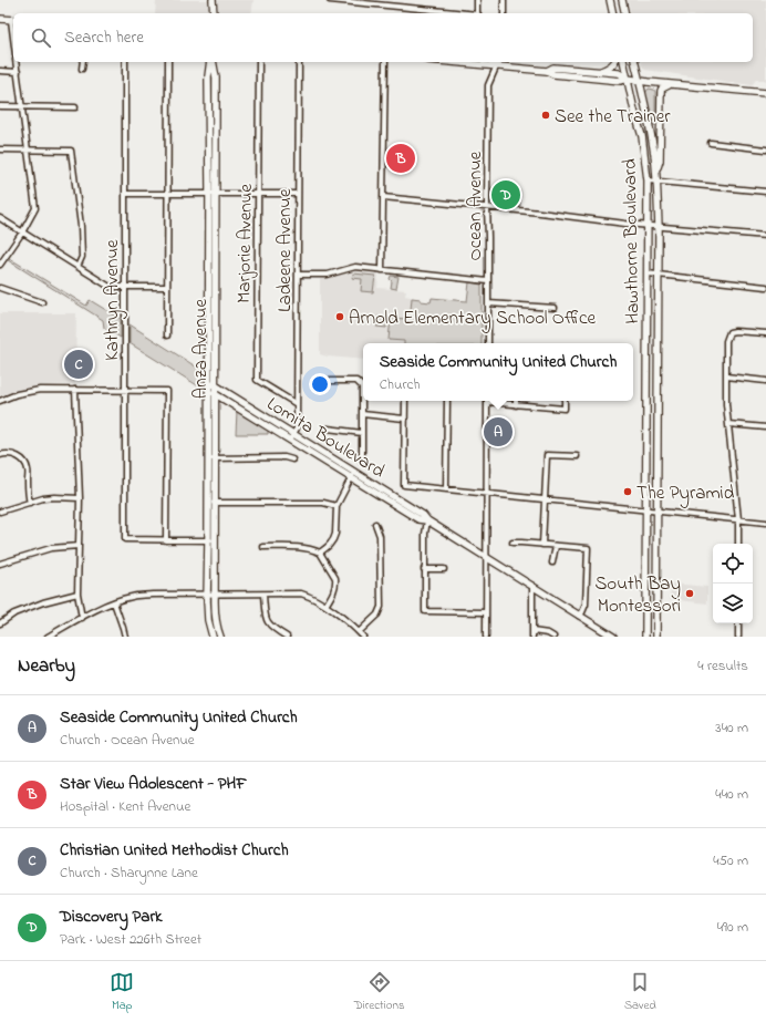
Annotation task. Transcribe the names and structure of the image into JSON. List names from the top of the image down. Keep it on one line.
{"streets":{"main road":["Hawthorne Boulevard","Anza Avenue","Lomita Boulevard"],"street":["Ocean Avenue","Marjorie Avenue","Ladeene Avenue","Kathryn Avenue"]},"crossings":[["Marjorie Avenue","Ladeene Avenue"],["Ladeene Avenue","Lomita Boulevard"],["Anza Avenue","Lomita Boulevard"]],"places":["See the Trainer","Arnold Elementary School Office","The Pyramid","South Bay Montessori"],"page":{"search":"Search here","pins":["B","D","C","A"],"popup":["Seaside Community United Church","Church"],"heading":["Nearby","4 results"],"list":[{"mark":"A","name":"Seaside Community United Church","note":"Church · Ocean Avenue","value":"340 m"},{"mark":"B","name":"Star View Adolescent - PHF","note":"Hospital · Kent Avenue","value":"440 m"},{"mark":"C","name":"Christian United Methodist Church","note":"Church · Sharynne Lane","value":"450 m"},{"mark":"D","name":"Discovery Park","note":"Park · West 226th Street","value":"490 m"}],"nav":["Map","Directions","Saved"]}}
